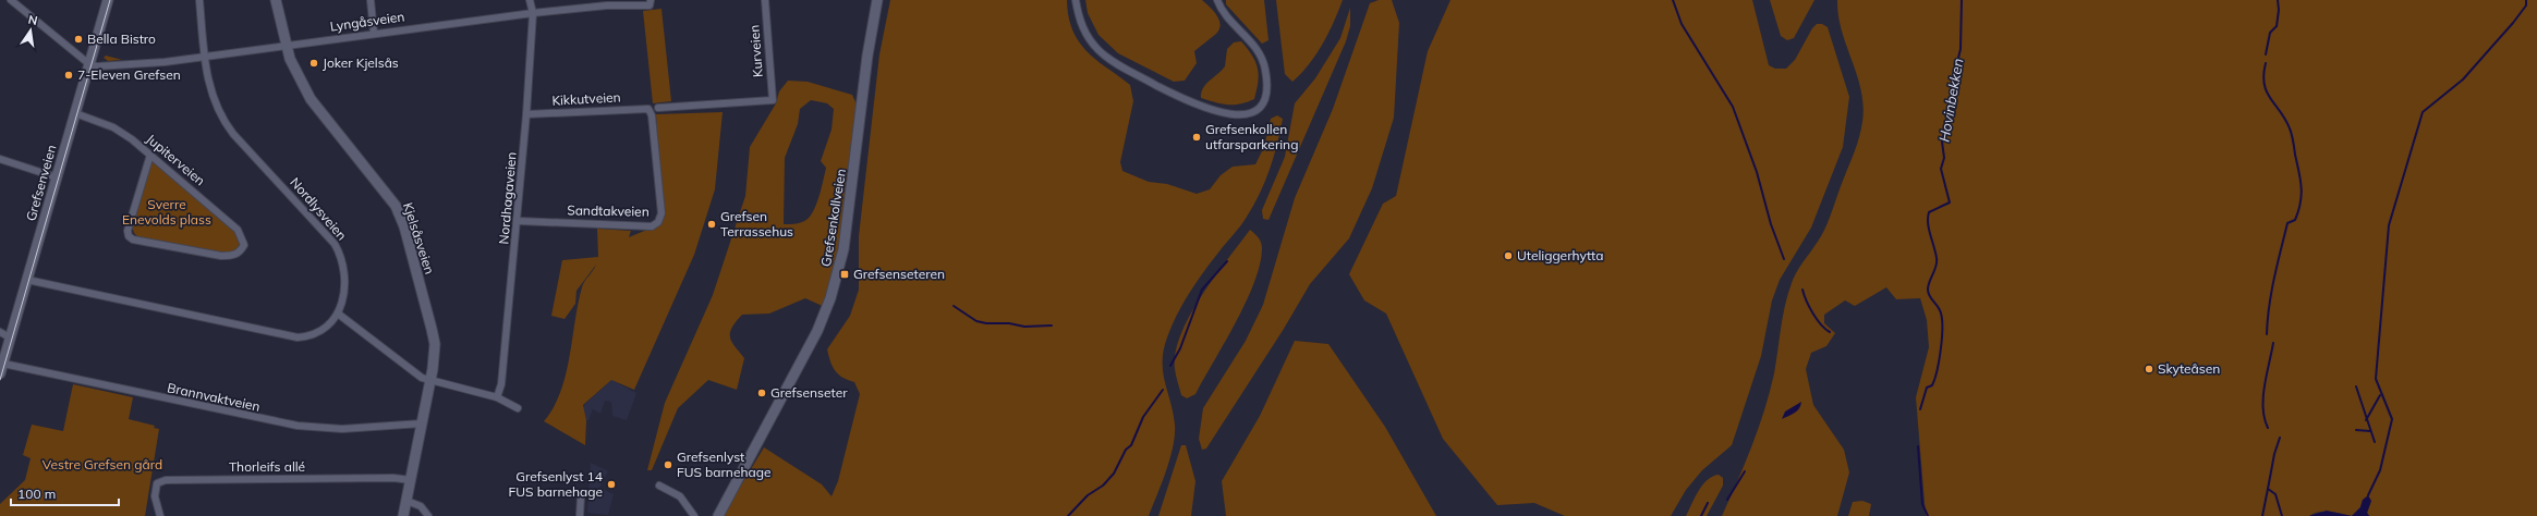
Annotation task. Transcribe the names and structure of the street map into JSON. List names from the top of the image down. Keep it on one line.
{"streets":{"street":["Lyngåsveien","Kurveien","Kikkutveien","Jupiterveien","Grefsenveien","Nordhagaveien","Nordlysveien","Sandtakveien","Grefsenkollveien","Kjelsåsveien","Brannvaktveien","Thorleifs allé"]},"crossings":[["Lyngåsveien","Grefsenveien"],["Lyngåsveien","Nordhagaveien"],["Lyngåsveien","Nordlysveien"],["Lyngåsveien","Kjelsåsveien"],["Kikkutveien","Nordhagaveien"],["Kikkutveien","Sandtakveien"],["Jupiterveien","Grefsenveien"],["Grefsenveien","Nordlysveien"],["Grefsenveien","Brannvaktveien"],["Nordhagaveien","Sandtakveien"],["Kjelsåsveien","Brannvaktveien"],["Kjelsåsveien","Thorleifs allé"]],"water":["Hovinbekken"],"parks":["Sverre Enevolds plass","Vestre Grefsen gård"],"places":{"other":["Bella Bistro","Joker Kjelsås","7-Eleven Grefsen","Grefsenkollen utfarsparkering","Grefsen Terrassehus","Uteliggerhytta","Skyteåsen","Grefsenseter","Grefsenlyst FUS barnehage","Grefsenlyst 14 FUS barnehage"],"transit":["Grefsenseteren"]},"scale_bar":"100 m","north":"top"}
